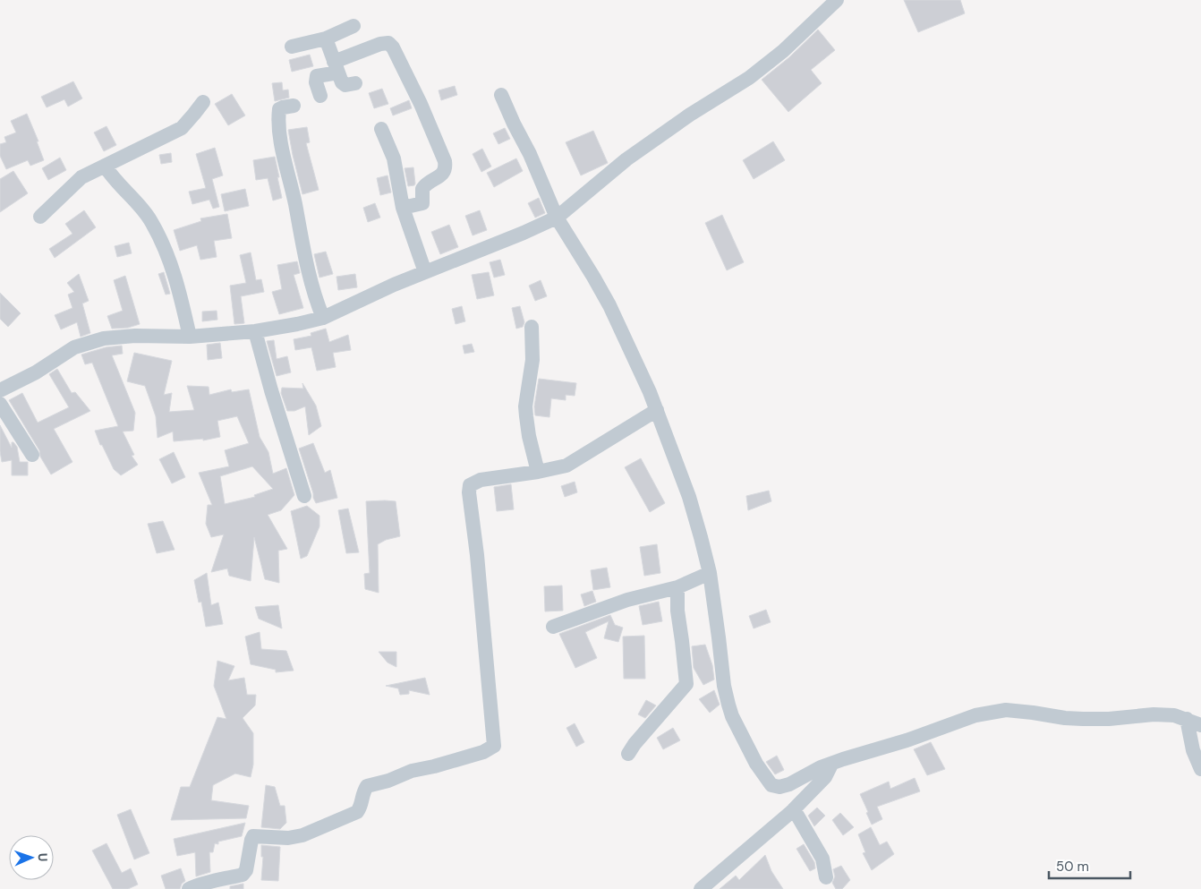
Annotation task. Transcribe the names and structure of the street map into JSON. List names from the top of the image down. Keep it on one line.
{"scale_bar":"50 m","north":"right"}
